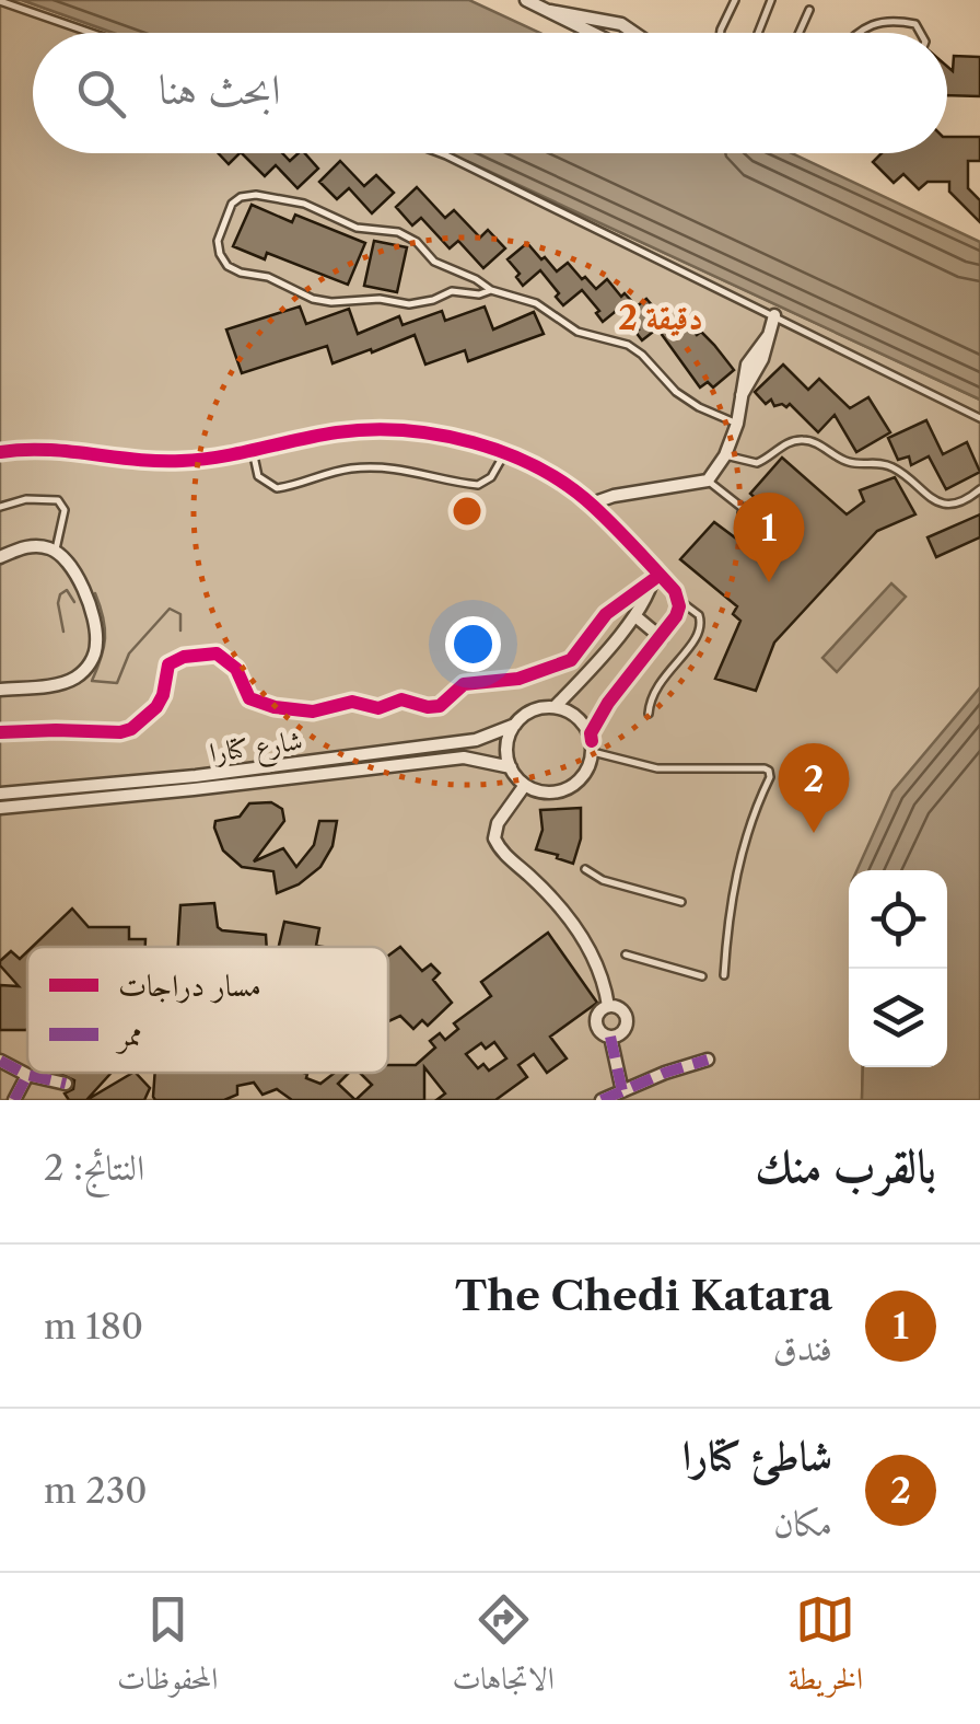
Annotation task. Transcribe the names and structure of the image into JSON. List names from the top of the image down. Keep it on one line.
{"streets":{"street":["شارع كتارا"]},"legend":["مسار دراجات","ممر"],"page":{"search":"ابحث هنا","pins":["1","2"],"heading":["بالقرب منك","النتائج: 2"],"list":[{"mark":"1","name":"The Chedi Katara","note":"فندق","value":"180 m"},{"mark":"2","name":"شاطئ كتارا","note":"مكان","value":"230 m"}],"nav":["الخريطة","الاتجاهات","المحفوظات"]},"rings":["2 دقيقة"]}
